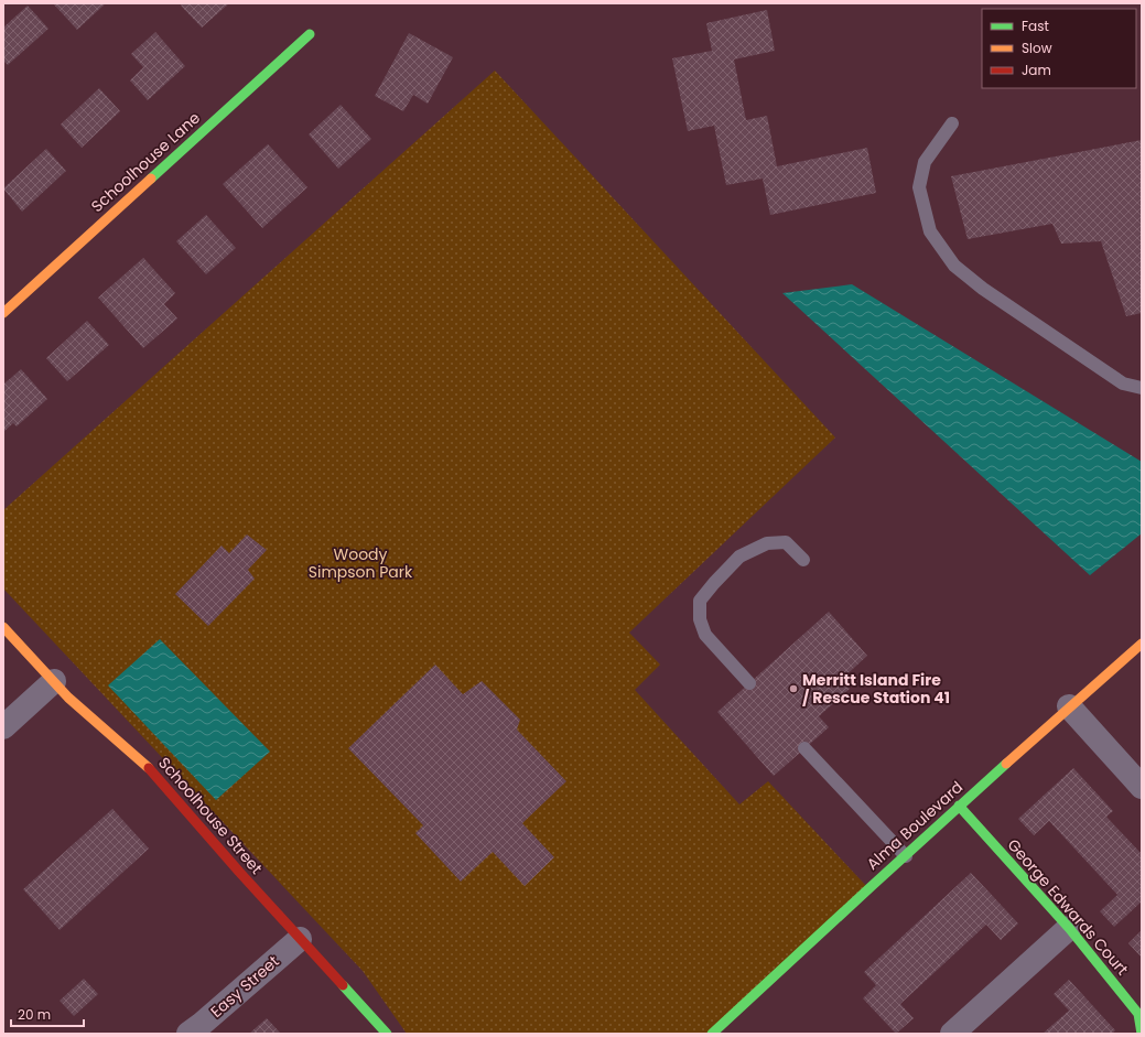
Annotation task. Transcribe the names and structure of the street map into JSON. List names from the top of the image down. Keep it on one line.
{"streets":{"street":["Schoolhouse Lane","Schoolhouse Street","Alma Boulevard","George Edwards Court","Easy Street"]},"crossings":[["Schoolhouse Street","Easy Street"],["Alma Boulevard","George Edwards Court"]],"parks":["Woody Simpson Park"],"places":["Merritt Island Fire / Rescue Station 41"],"legend":["Fast","Slow","Jam"],"scale_bar":"20 m"}
